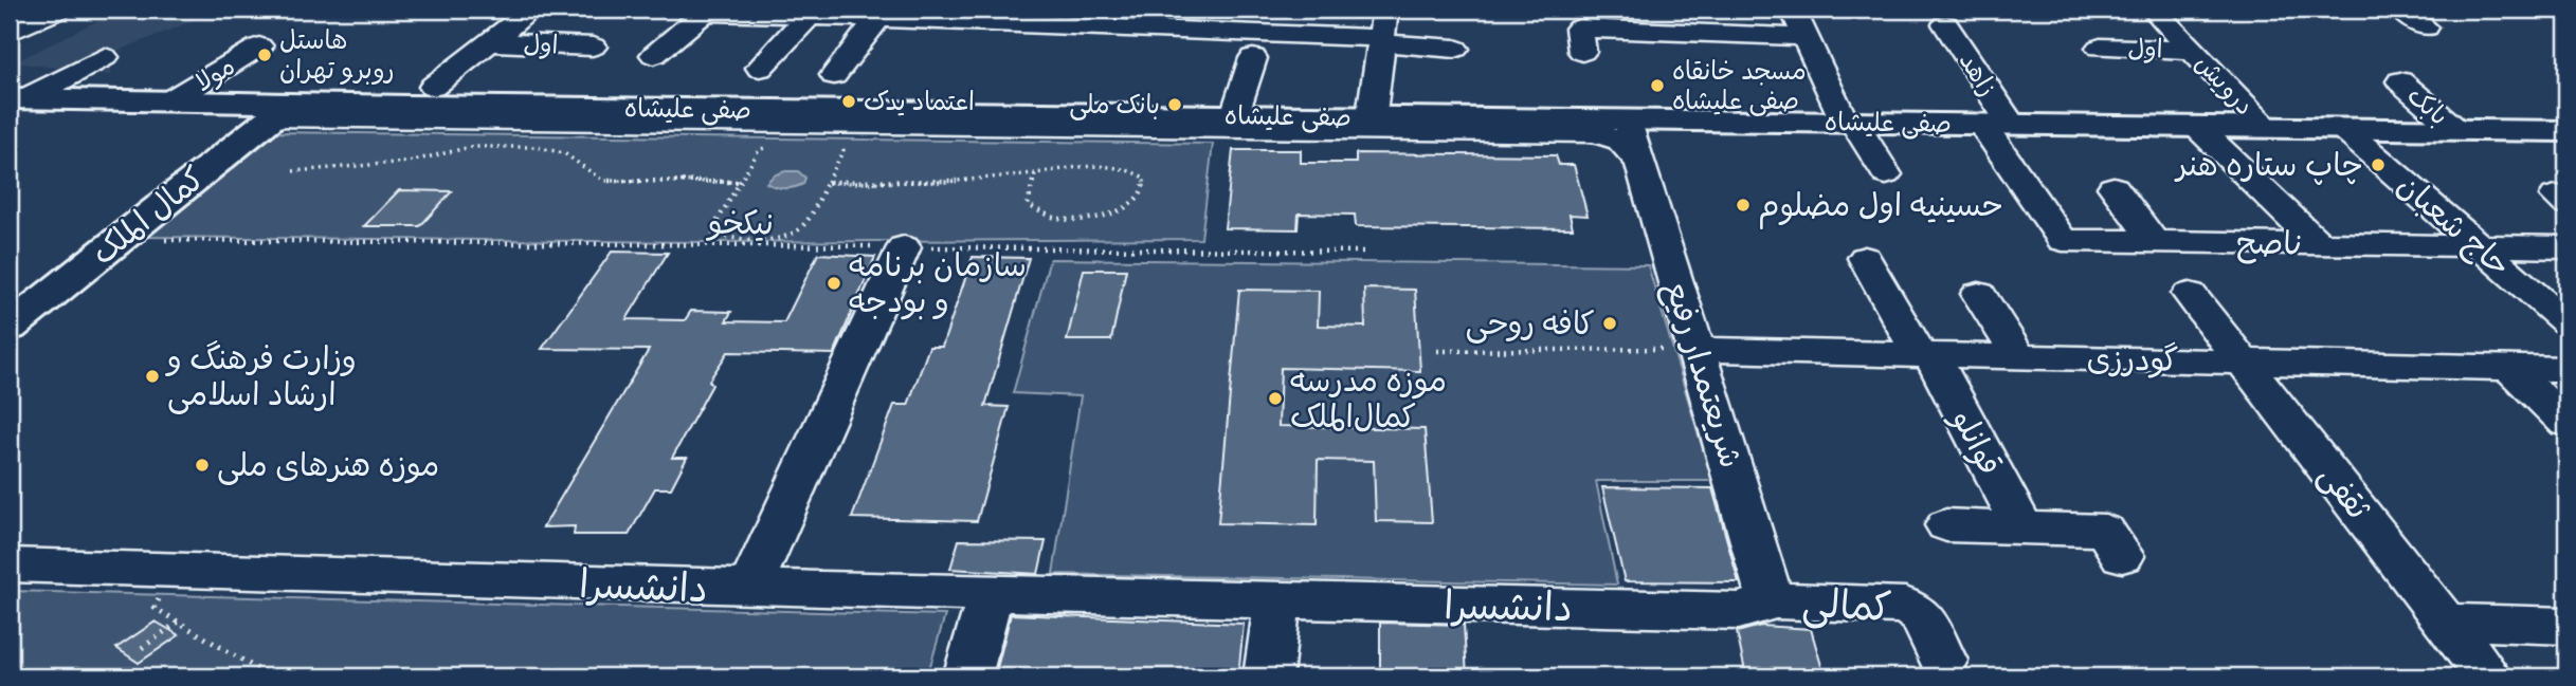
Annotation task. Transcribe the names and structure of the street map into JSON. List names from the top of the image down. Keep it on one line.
{"streets":{"main road":["صفی علیشاه","کمال الملک"],"street":["اول","مولا","زاهد","درویش","بابک","حاج شعبان","ناصح","گودرزی","شریعتمدار رفیع","قوانلو","ثقفی","دانشسرا","کمالی"],"path":["نیکخو"]},"crossings":[["اول","درویش"],["مولا","صفی علیشاه"],["زاهد","صفی علیشاه"],["زاهد","ناصح"],["درویش","صفی علیشاه"],["بابک","صفی علیشاه"],["صفی علیشاه","کمال الملک"],["صفی علیشاه","حاج شعبان"],["صفی علیشاه","شریعتمدار رفیع"],["کمال الملک","نیکخو"],["حاج شعبان","ناصح"],["گودرزی","شریعتمدار رفیع"],["گودرزی","قوانلو"],["گودرزی","ثقفی"],["شریعتمدار رفیع","دانشسرا"],["شریعتمدار رفیع","کمالی"],["دانشسرا","کمالی"]],"places":["هاستل روبرو تهران","مسجد خانقاه صفی علیشاه","اعتماد یدک","بانک ملی","چاپ ستاره هنر","حسینیه اول مضلوم","سازمان برنامه و بودجه","کافه روحی","وزارت فرهنگ و ارشاد اسلامی","موزه مدرسه کمال‌الملک","موزه هنرهای ملی"]}
